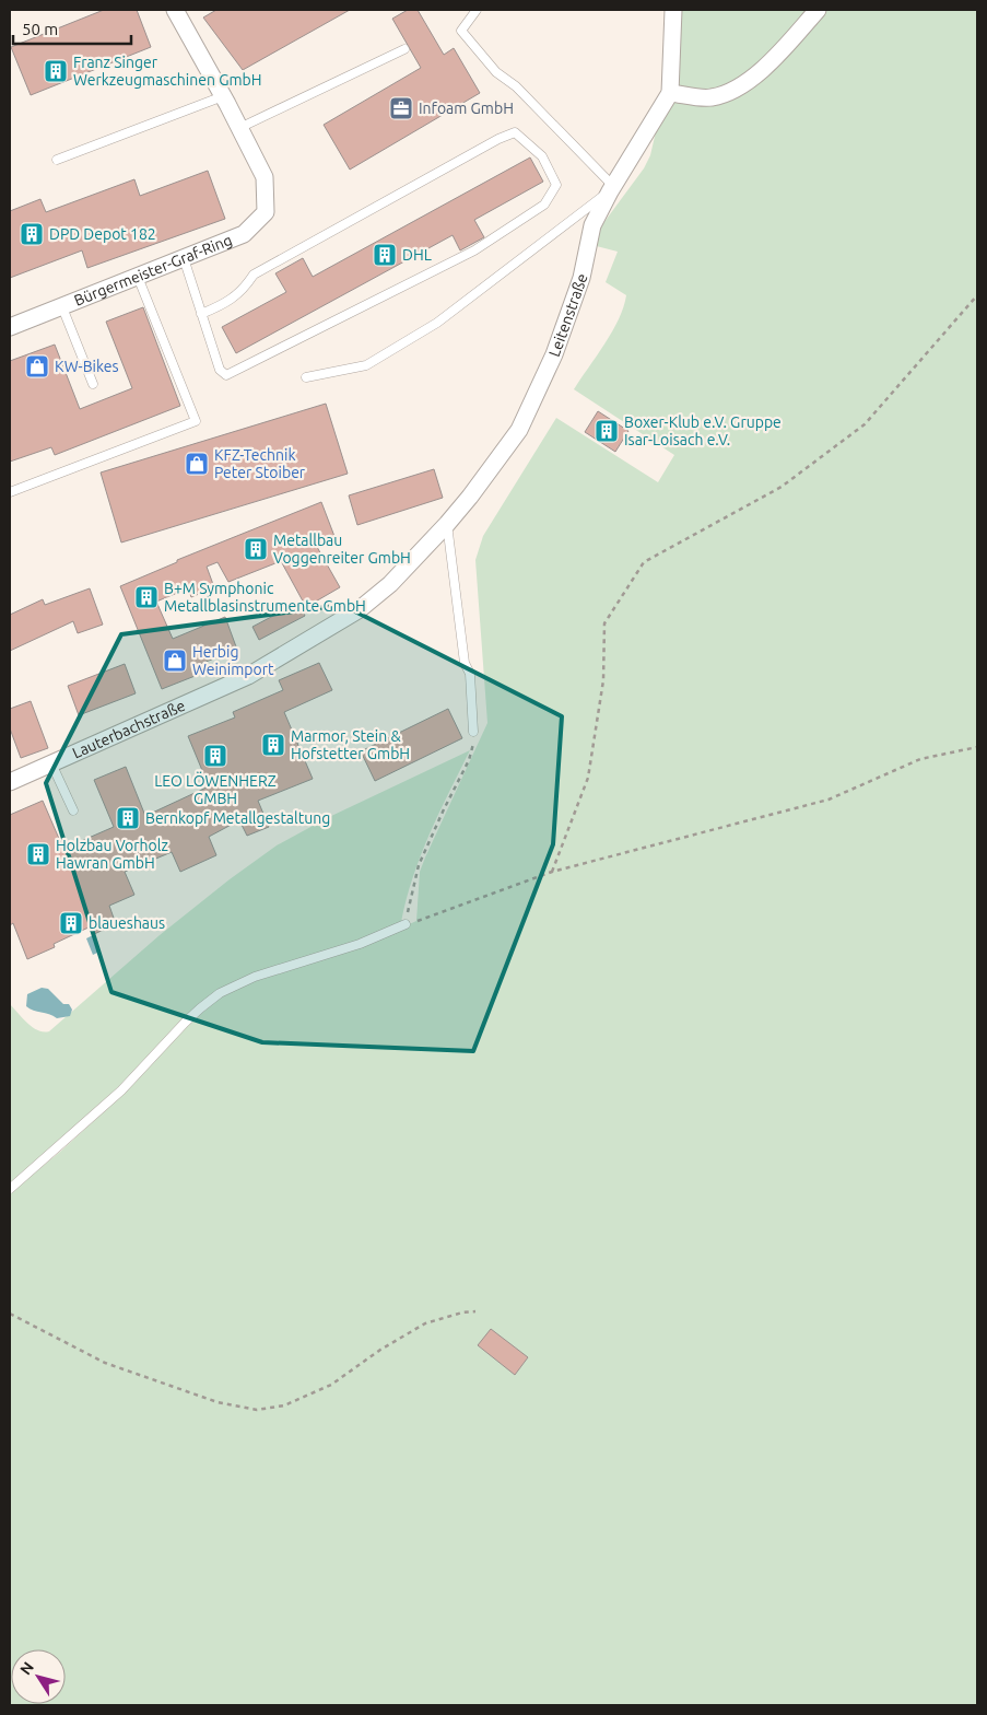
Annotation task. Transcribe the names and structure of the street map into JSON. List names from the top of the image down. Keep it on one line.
{"streets":{"street":["Bürgermeister-Graf-Ring","Leitenstraße","Lauterbachstraße"]},"crossings":[["Leitenstraße","Lauterbachstraße"]],"places":{"building":["Franz Singer Werkzeugmaschinen GmbH","DPD Depot 182","DHL","Boxer-Klub e.V. Gruppe Isar-Loisach e.V.","Metallbau Voggenreiter GmbH","B+M Symphonic Metallblasinstrumente GmbH","Marmor, Stein & Hofstetter GmbH","LEO LÖWENHERZ GMBH","Bernkopf Metallgestaltung","Holzbau Vorholz Hawran GmbH","blaueshaus"],"office":["Infoam GmbH"],"shop":["KW-Bikes","KFZ-Technik Peter Stoiber","Herbig Weinimport"]},"scale_bar":"50 m","north":"top left"}
